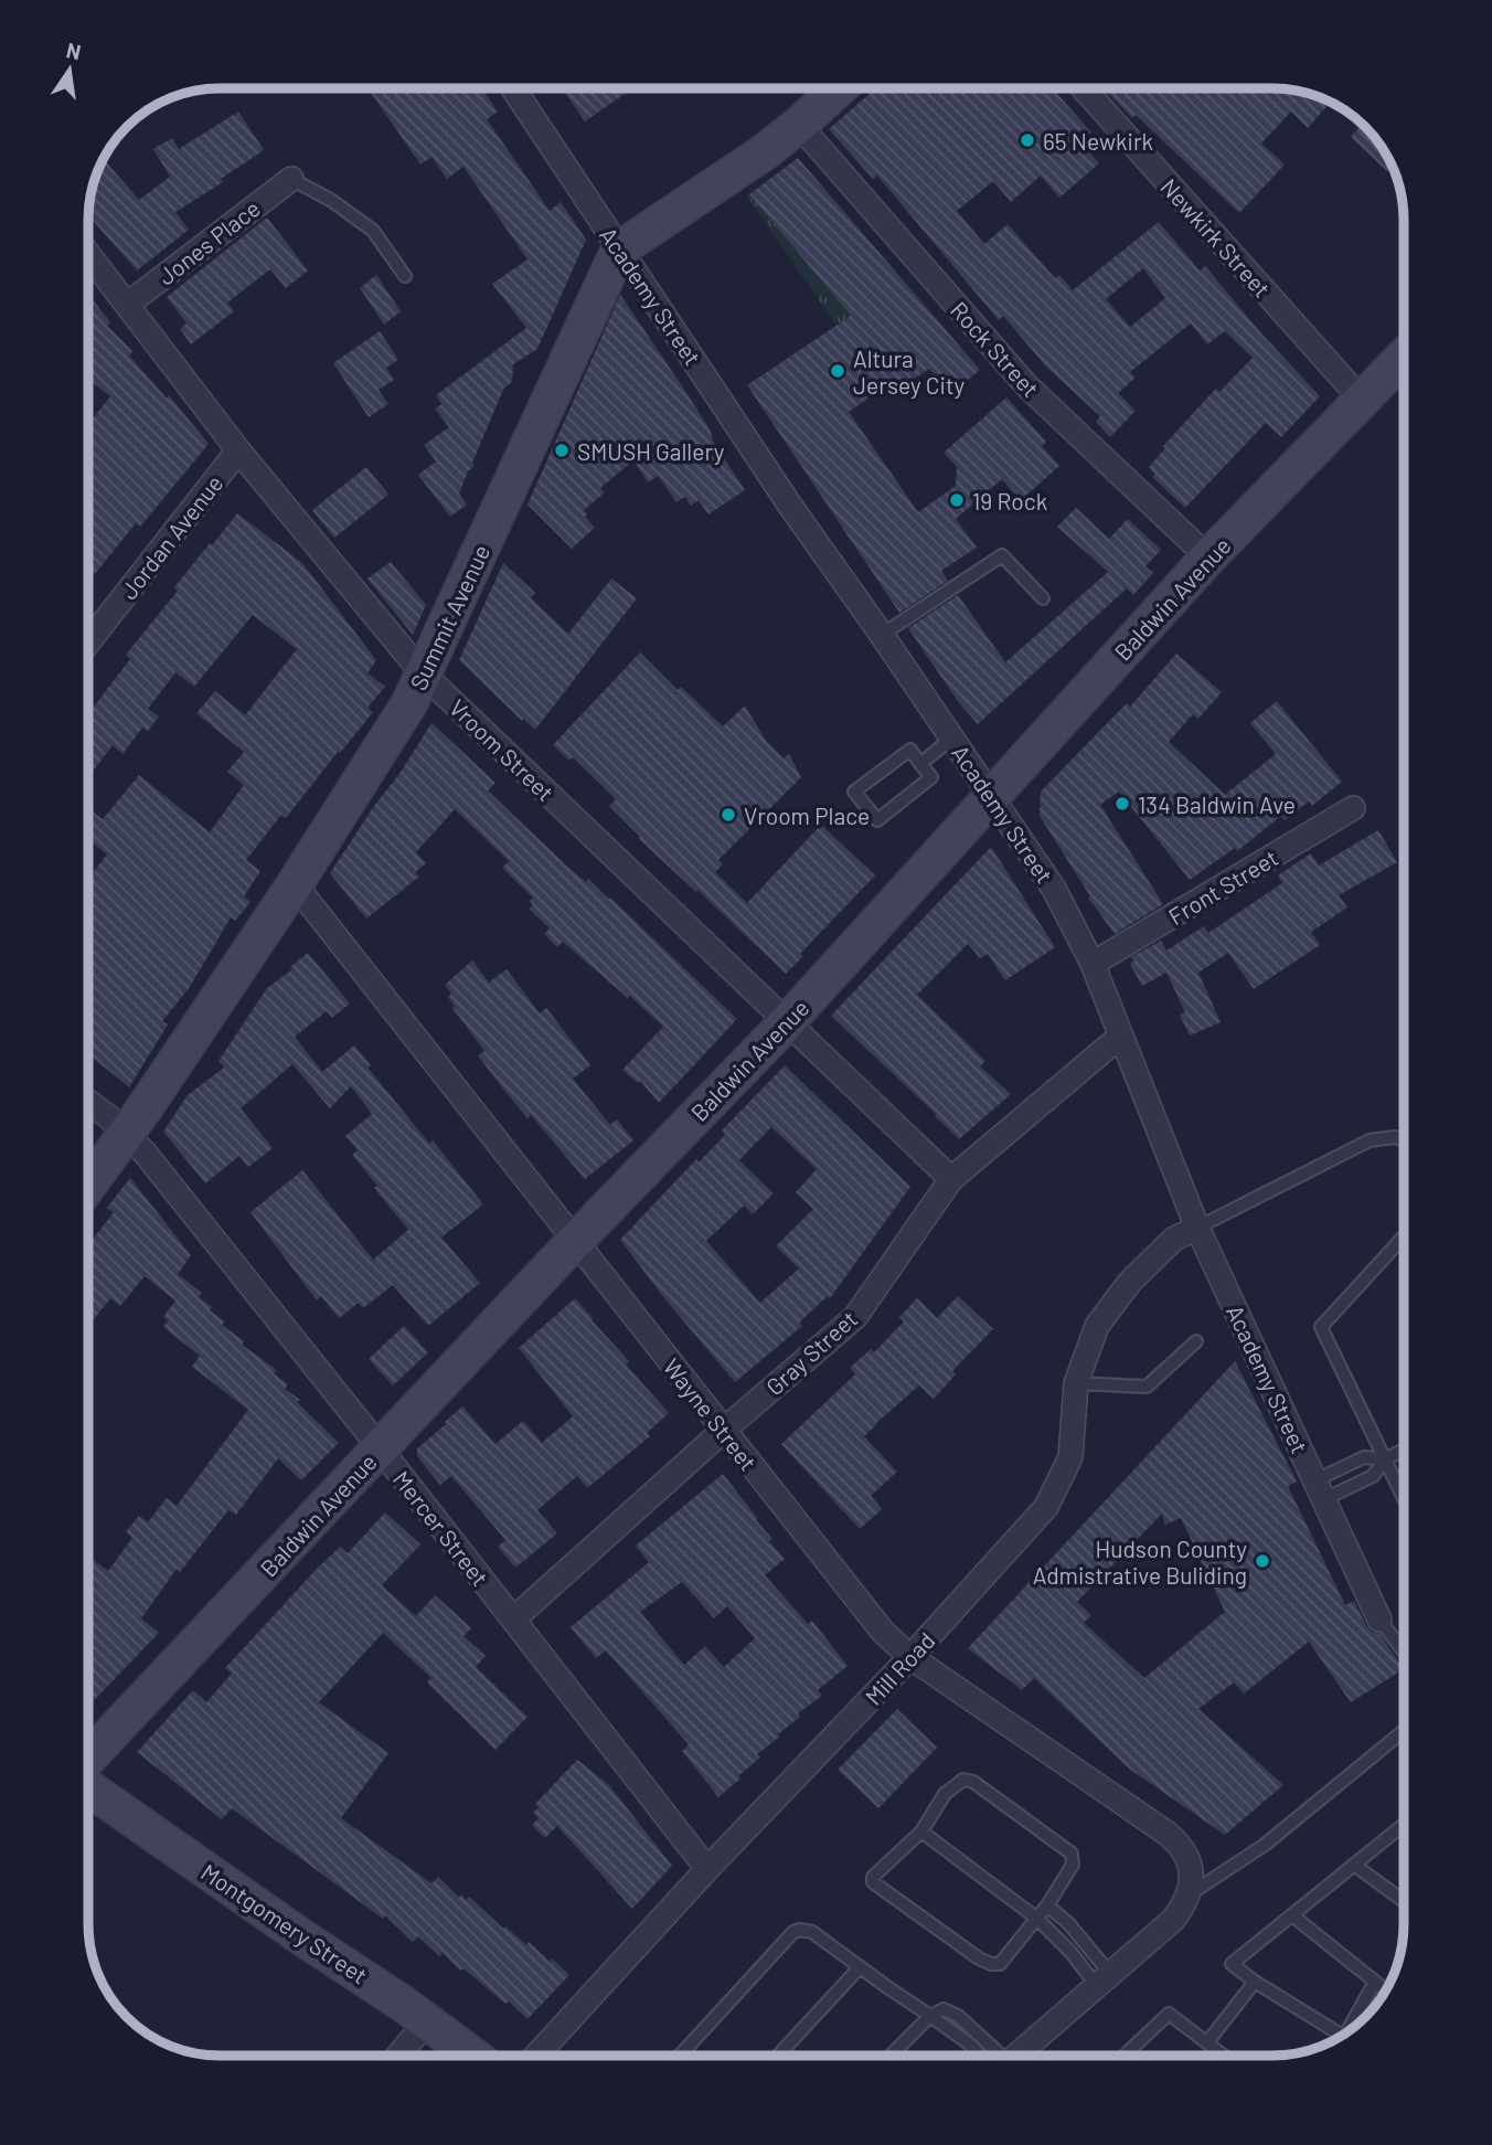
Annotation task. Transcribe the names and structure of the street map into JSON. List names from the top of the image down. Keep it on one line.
{"streets":{"street":["Newkirk Street","Jones Place","Academy Street","Rock Street","Jordan Avenue","Baldwin Avenue","Summit Avenue","Vroom Street","Front Street","Gray Street","Wayne Street","Mercer Street","Mill Road","Montgomery Street"]},"crossings":[["Newkirk Street","Baldwin Avenue"],["Jones Place","Vroom Street"],["Academy Street","Baldwin Avenue"],["Academy Street","Summit Avenue"],["Academy Street","Front Street"],["Academy Street","Gray Street"],["Academy Street","Mill Road"],["Rock Street","Baldwin Avenue"],["Jordan Avenue","Vroom Street"],["Baldwin Avenue","Vroom Street"],["Baldwin Avenue","Wayne Street"],["Baldwin Avenue","Mercer Street"],["Summit Avenue","Vroom Street"],["Summit Avenue","Wayne Street"],["Summit Avenue","Mercer Street"],["Vroom Street","Gray Street"],["Gray Street","Wayne Street"],["Gray Street","Mercer Street"],["Wayne Street","Mill Road"],["Mercer Street","Mill Road"]],"places":["65 Newkirk","Altura Jersey City","SMUSH Gallery","19 Rock","134 Baldwin Ave","Vroom Place","Hudson County Admistrative Buliding"],"north":"top"}
